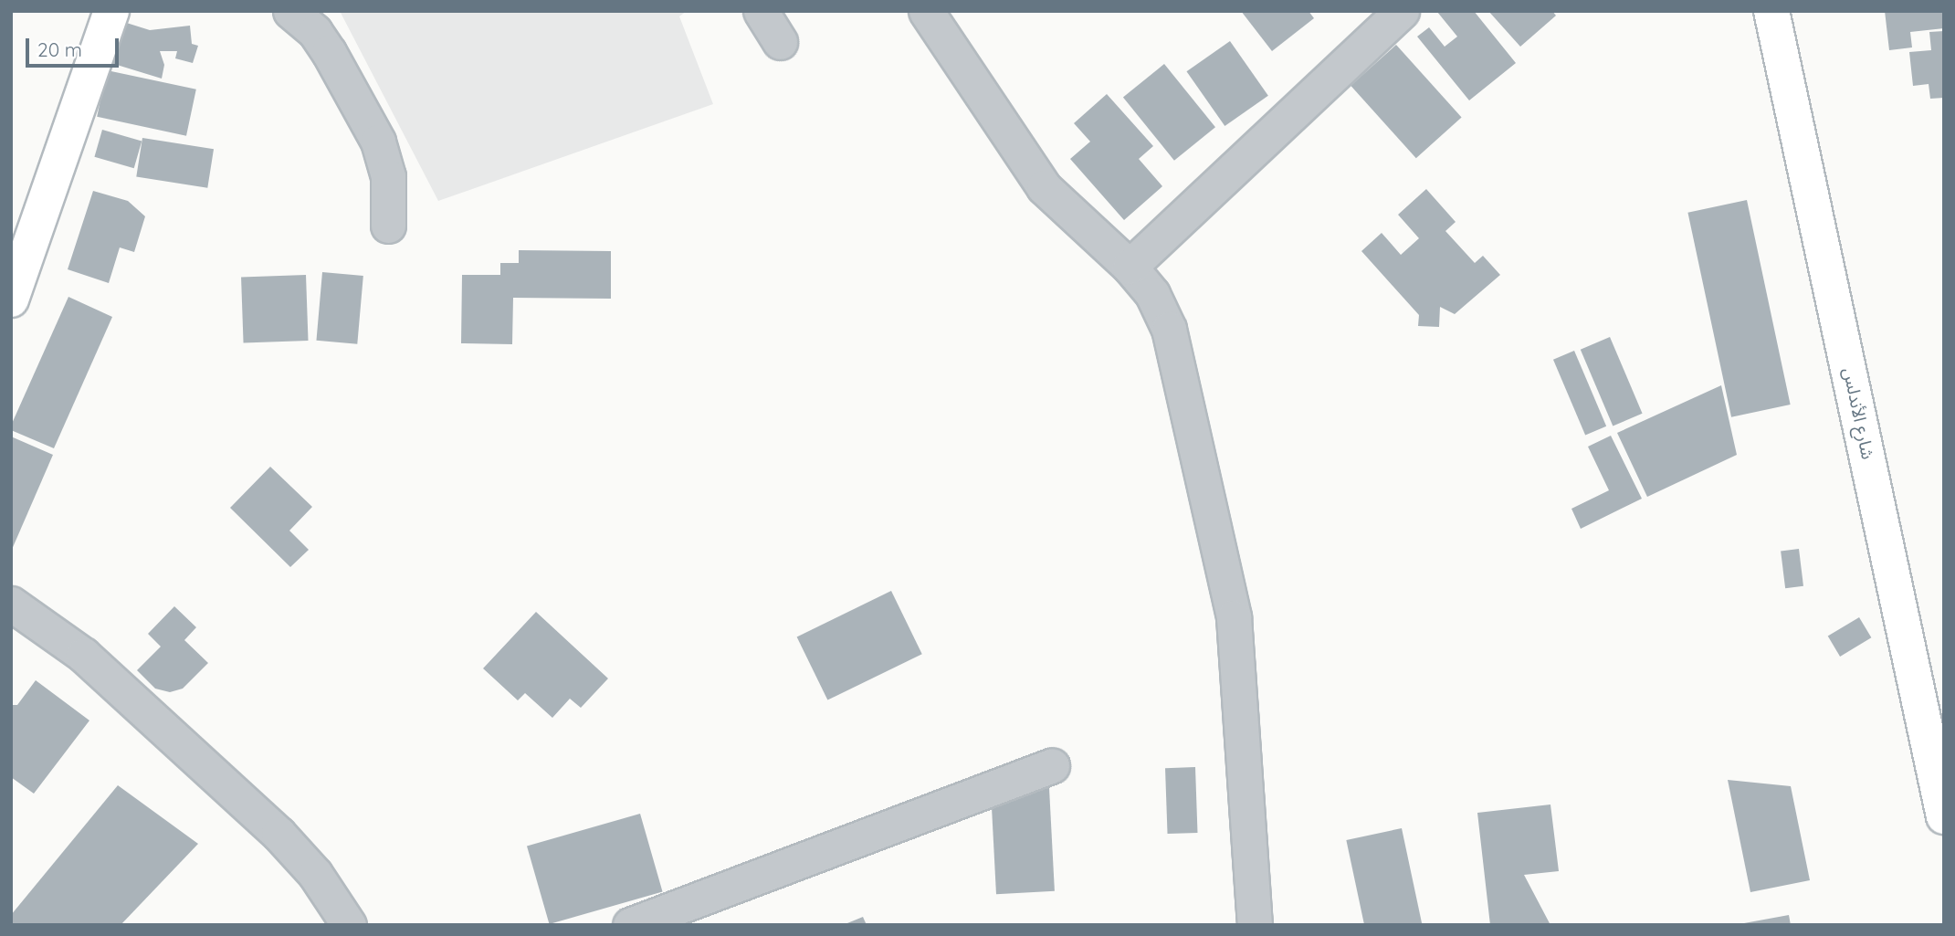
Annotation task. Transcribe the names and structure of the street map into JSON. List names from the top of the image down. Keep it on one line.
{"streets":{"main road":["شارع الأندلس"]},"scale_bar":"20 m"}
